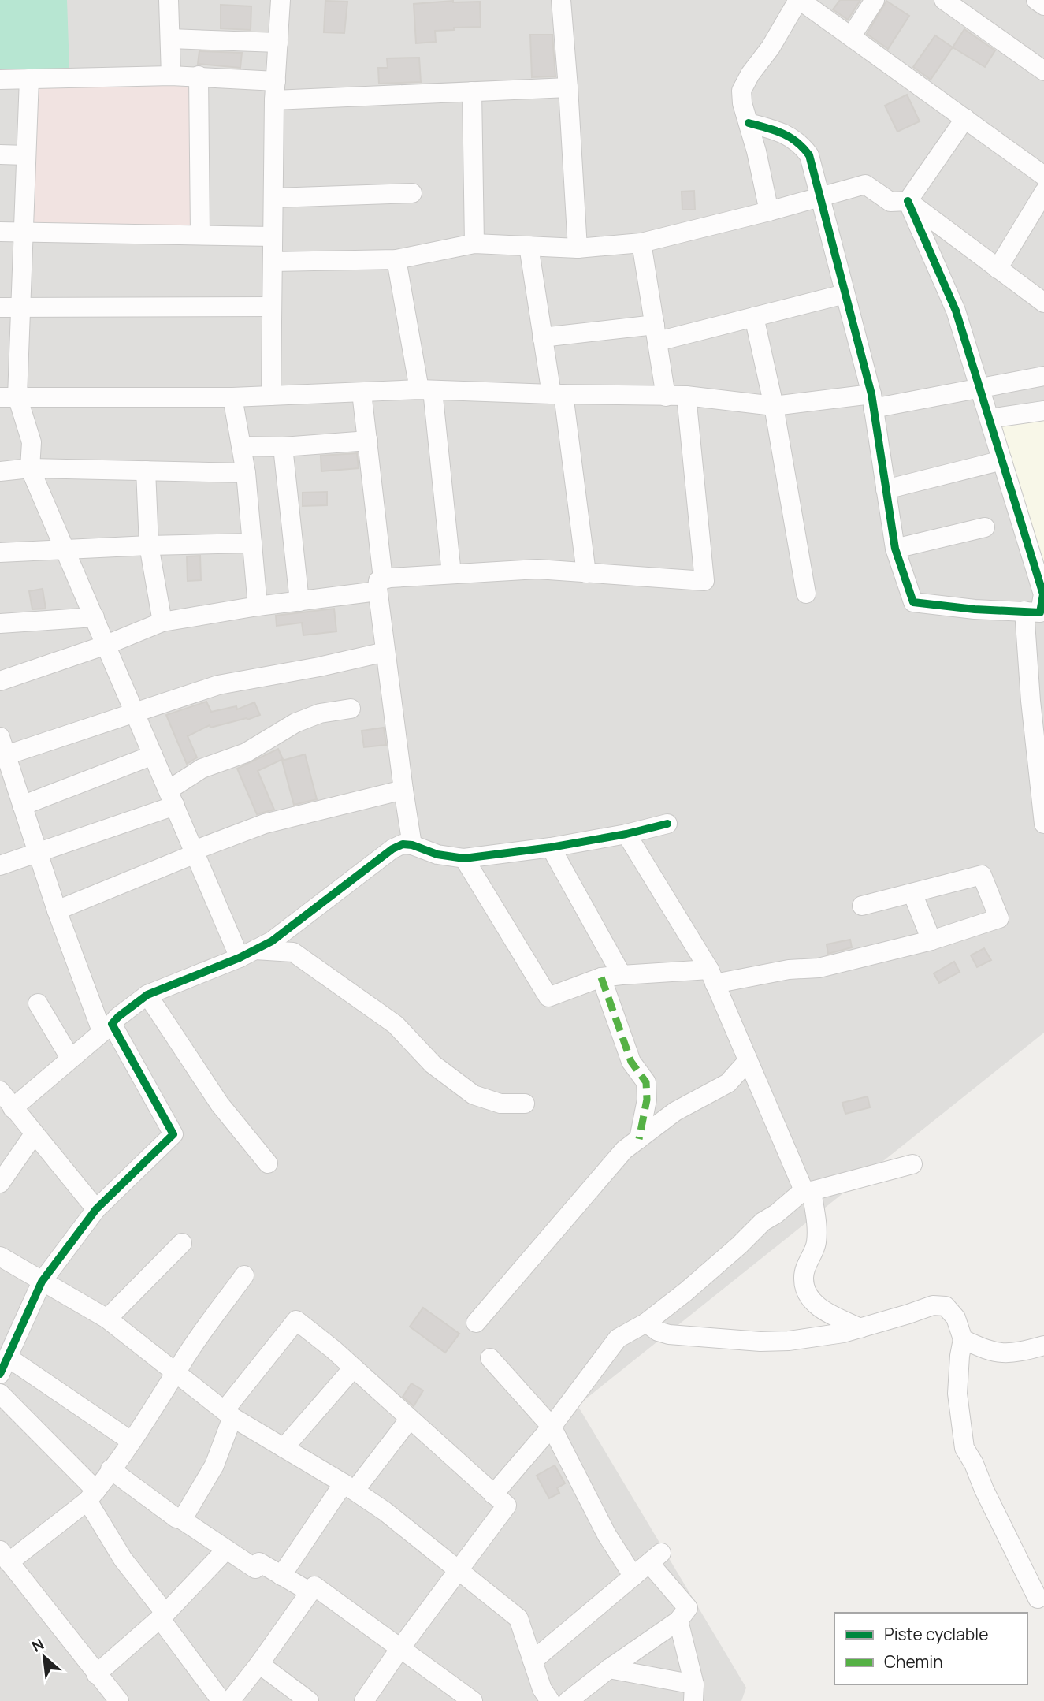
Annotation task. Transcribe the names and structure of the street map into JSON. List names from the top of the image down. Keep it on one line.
{"legend":["Piste cyclable","Chemin"],"north":"top left"}
